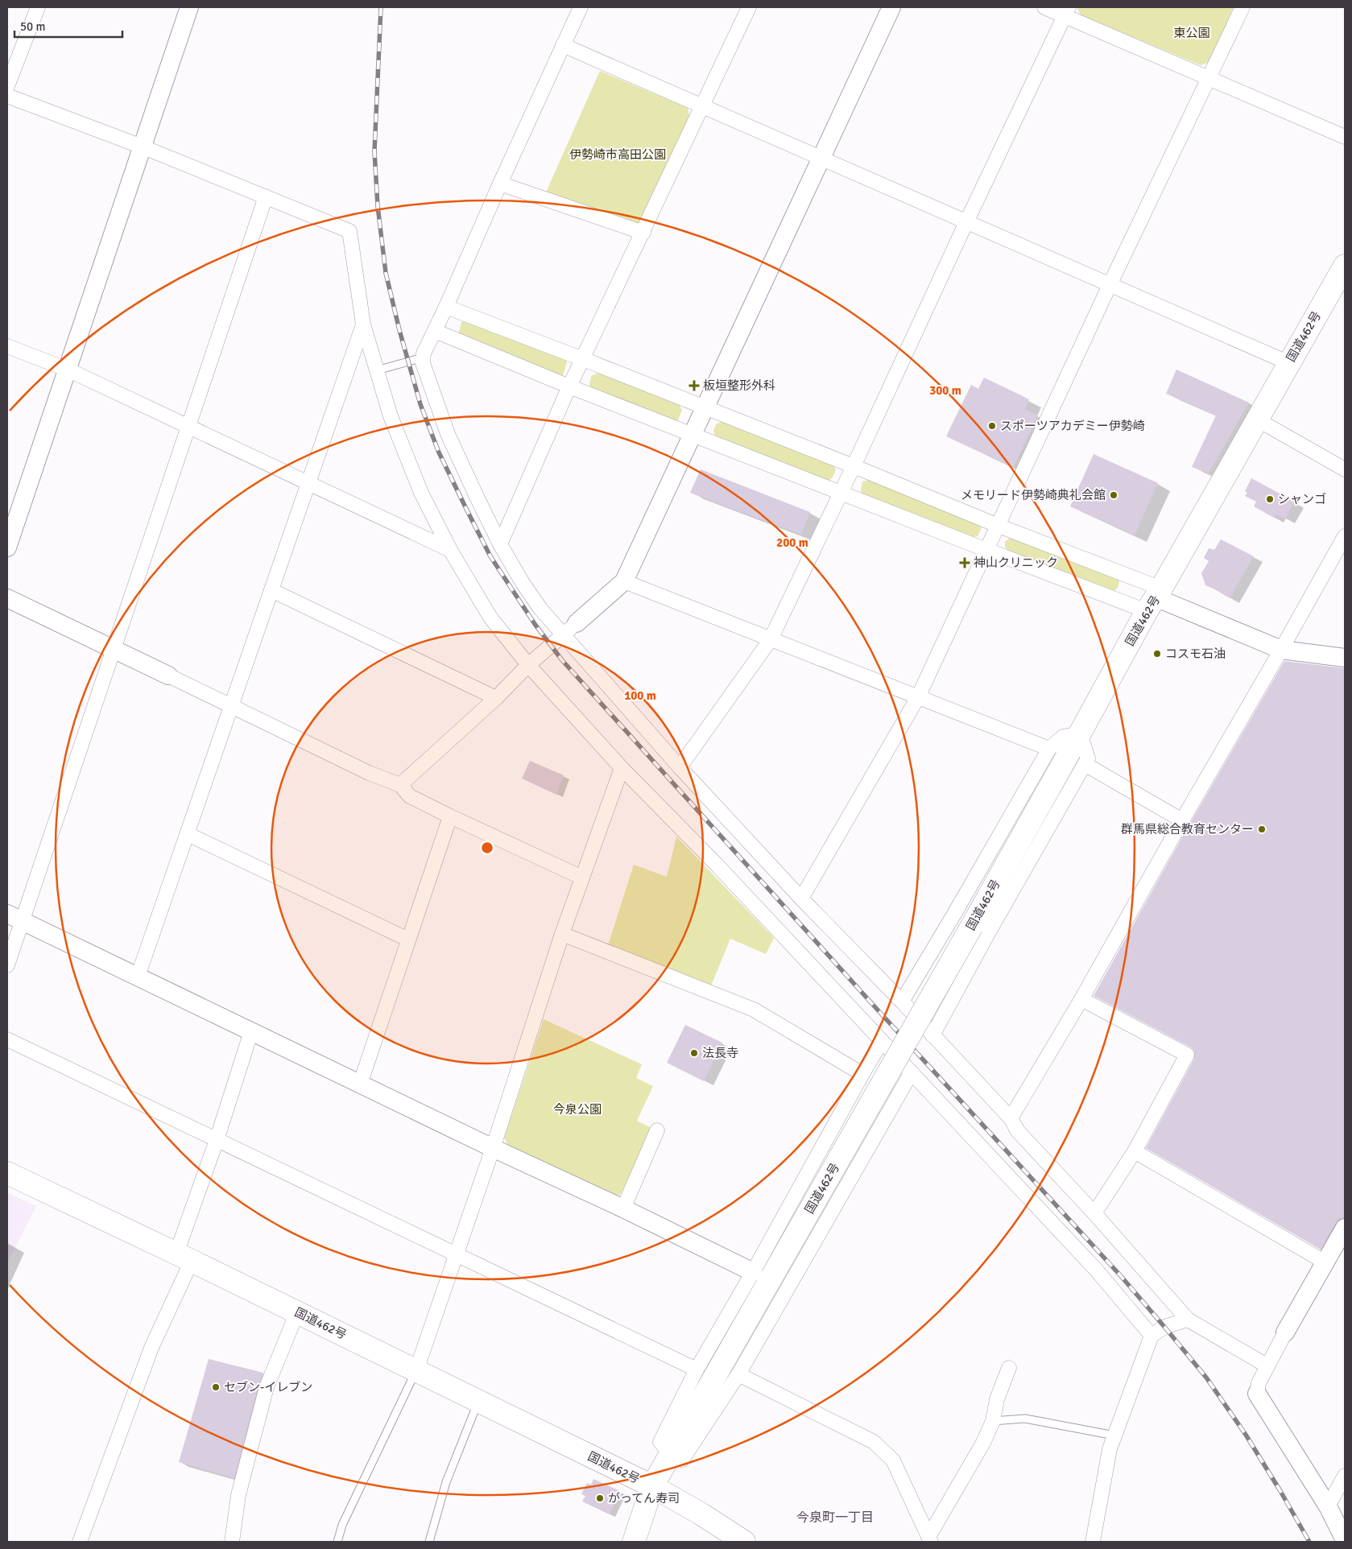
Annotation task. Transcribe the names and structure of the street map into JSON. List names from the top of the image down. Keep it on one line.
{"streets":{"main road":["国道462号"]},"districts":["今泉町一丁目"],"parks":["東公園","伊勢崎市高田公園","今泉公園"],"places":{"health":["板垣整形外科","神山クリニック"],"other":["スポーツアカデミー伊勢崎","メモリード伊勢崎典礼会館","シャンゴ","コスモ石油","群馬県総合教育センター","法長寺","セブン-イレブン","がってん寿司"]},"scale_bar":"50 m","rings":["300 m","200 m","100 m"]}
